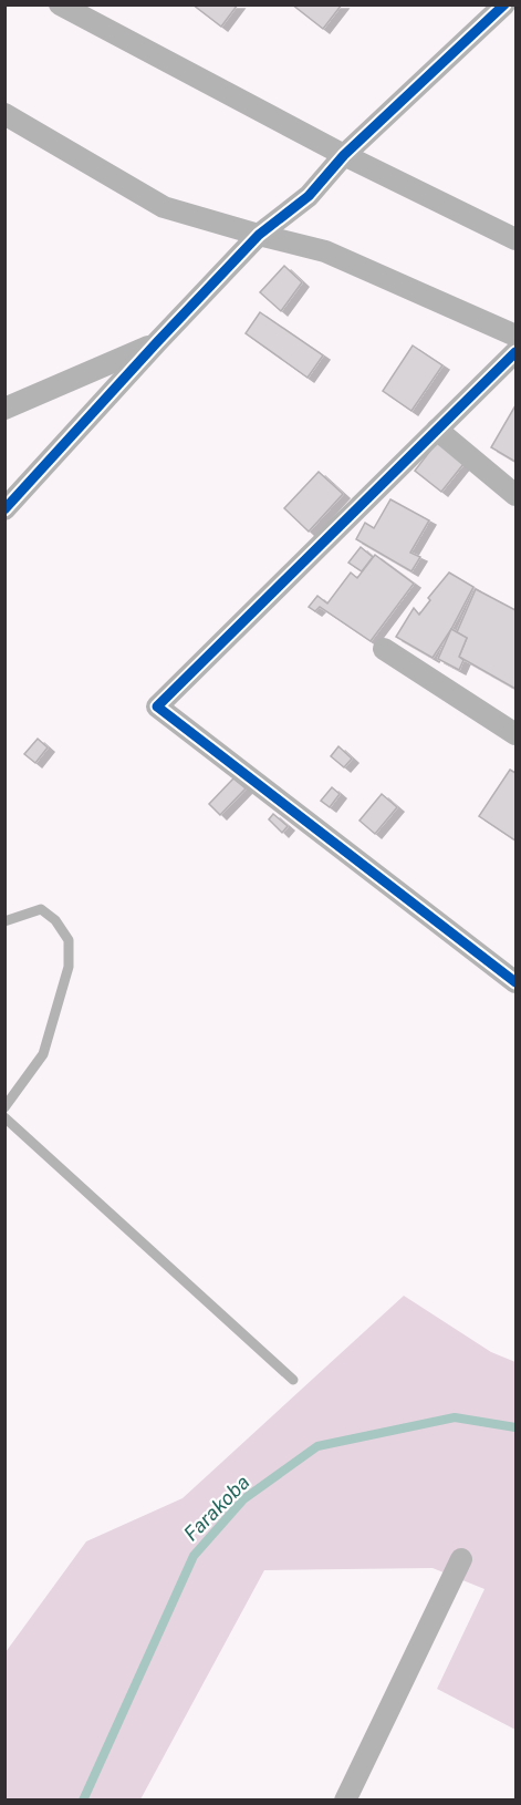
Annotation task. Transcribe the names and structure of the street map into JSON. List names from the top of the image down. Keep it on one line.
{"water":["Farakoba"]}
